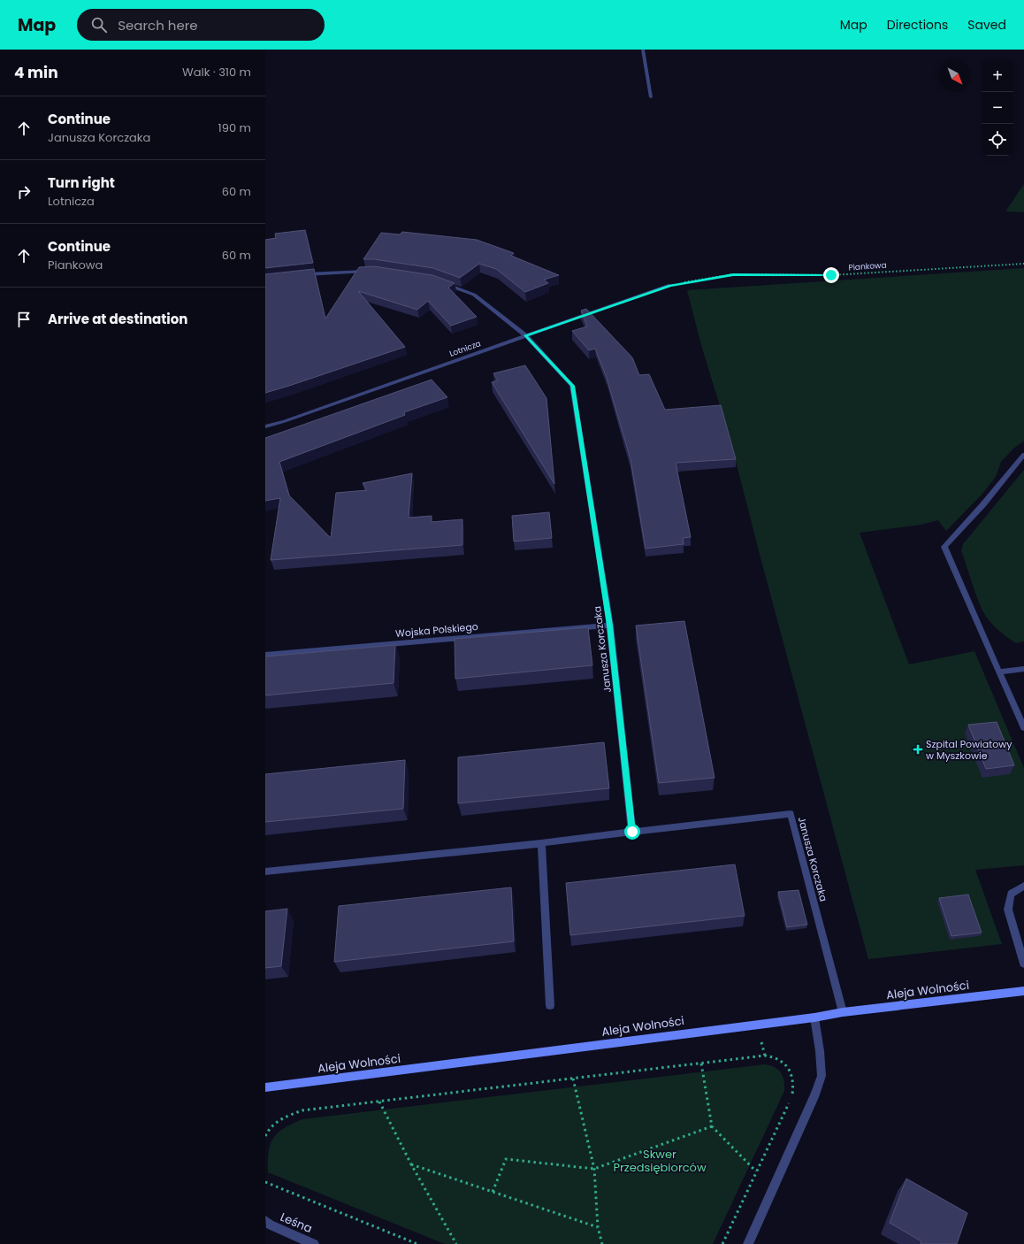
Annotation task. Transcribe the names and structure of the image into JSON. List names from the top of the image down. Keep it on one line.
{"streets":{"street":["Lotnicza","Wojska Polskiego","Janusza Korczaka","Aleja Wolności","Leśna"],"path":["Piankowa"]},"crossings":[["Piankowa","Lotnicza"],["Lotnicza","Janusza Korczaka"],["Wojska Polskiego","Janusza Korczaka"],["Janusza Korczaka","Aleja Wolności"]],"parks":["Skwer Przedsiębiorców"],"places":{"health":["Szpital Powiatowy w Myszkowie"]},"north":"bottom right","page":{"header":"Map","search":"Search here","nav":["Map","Directions","Saved"],"heading":["4 min","Walk · 310 m"],"map_buttons":["+","−"],"list":[["Continue","Janusza Korczaka","190 m"],["Turn right","Lotnicza","60 m"],["Continue","Piankowa","60 m"],"Arrive at destination"]}}
